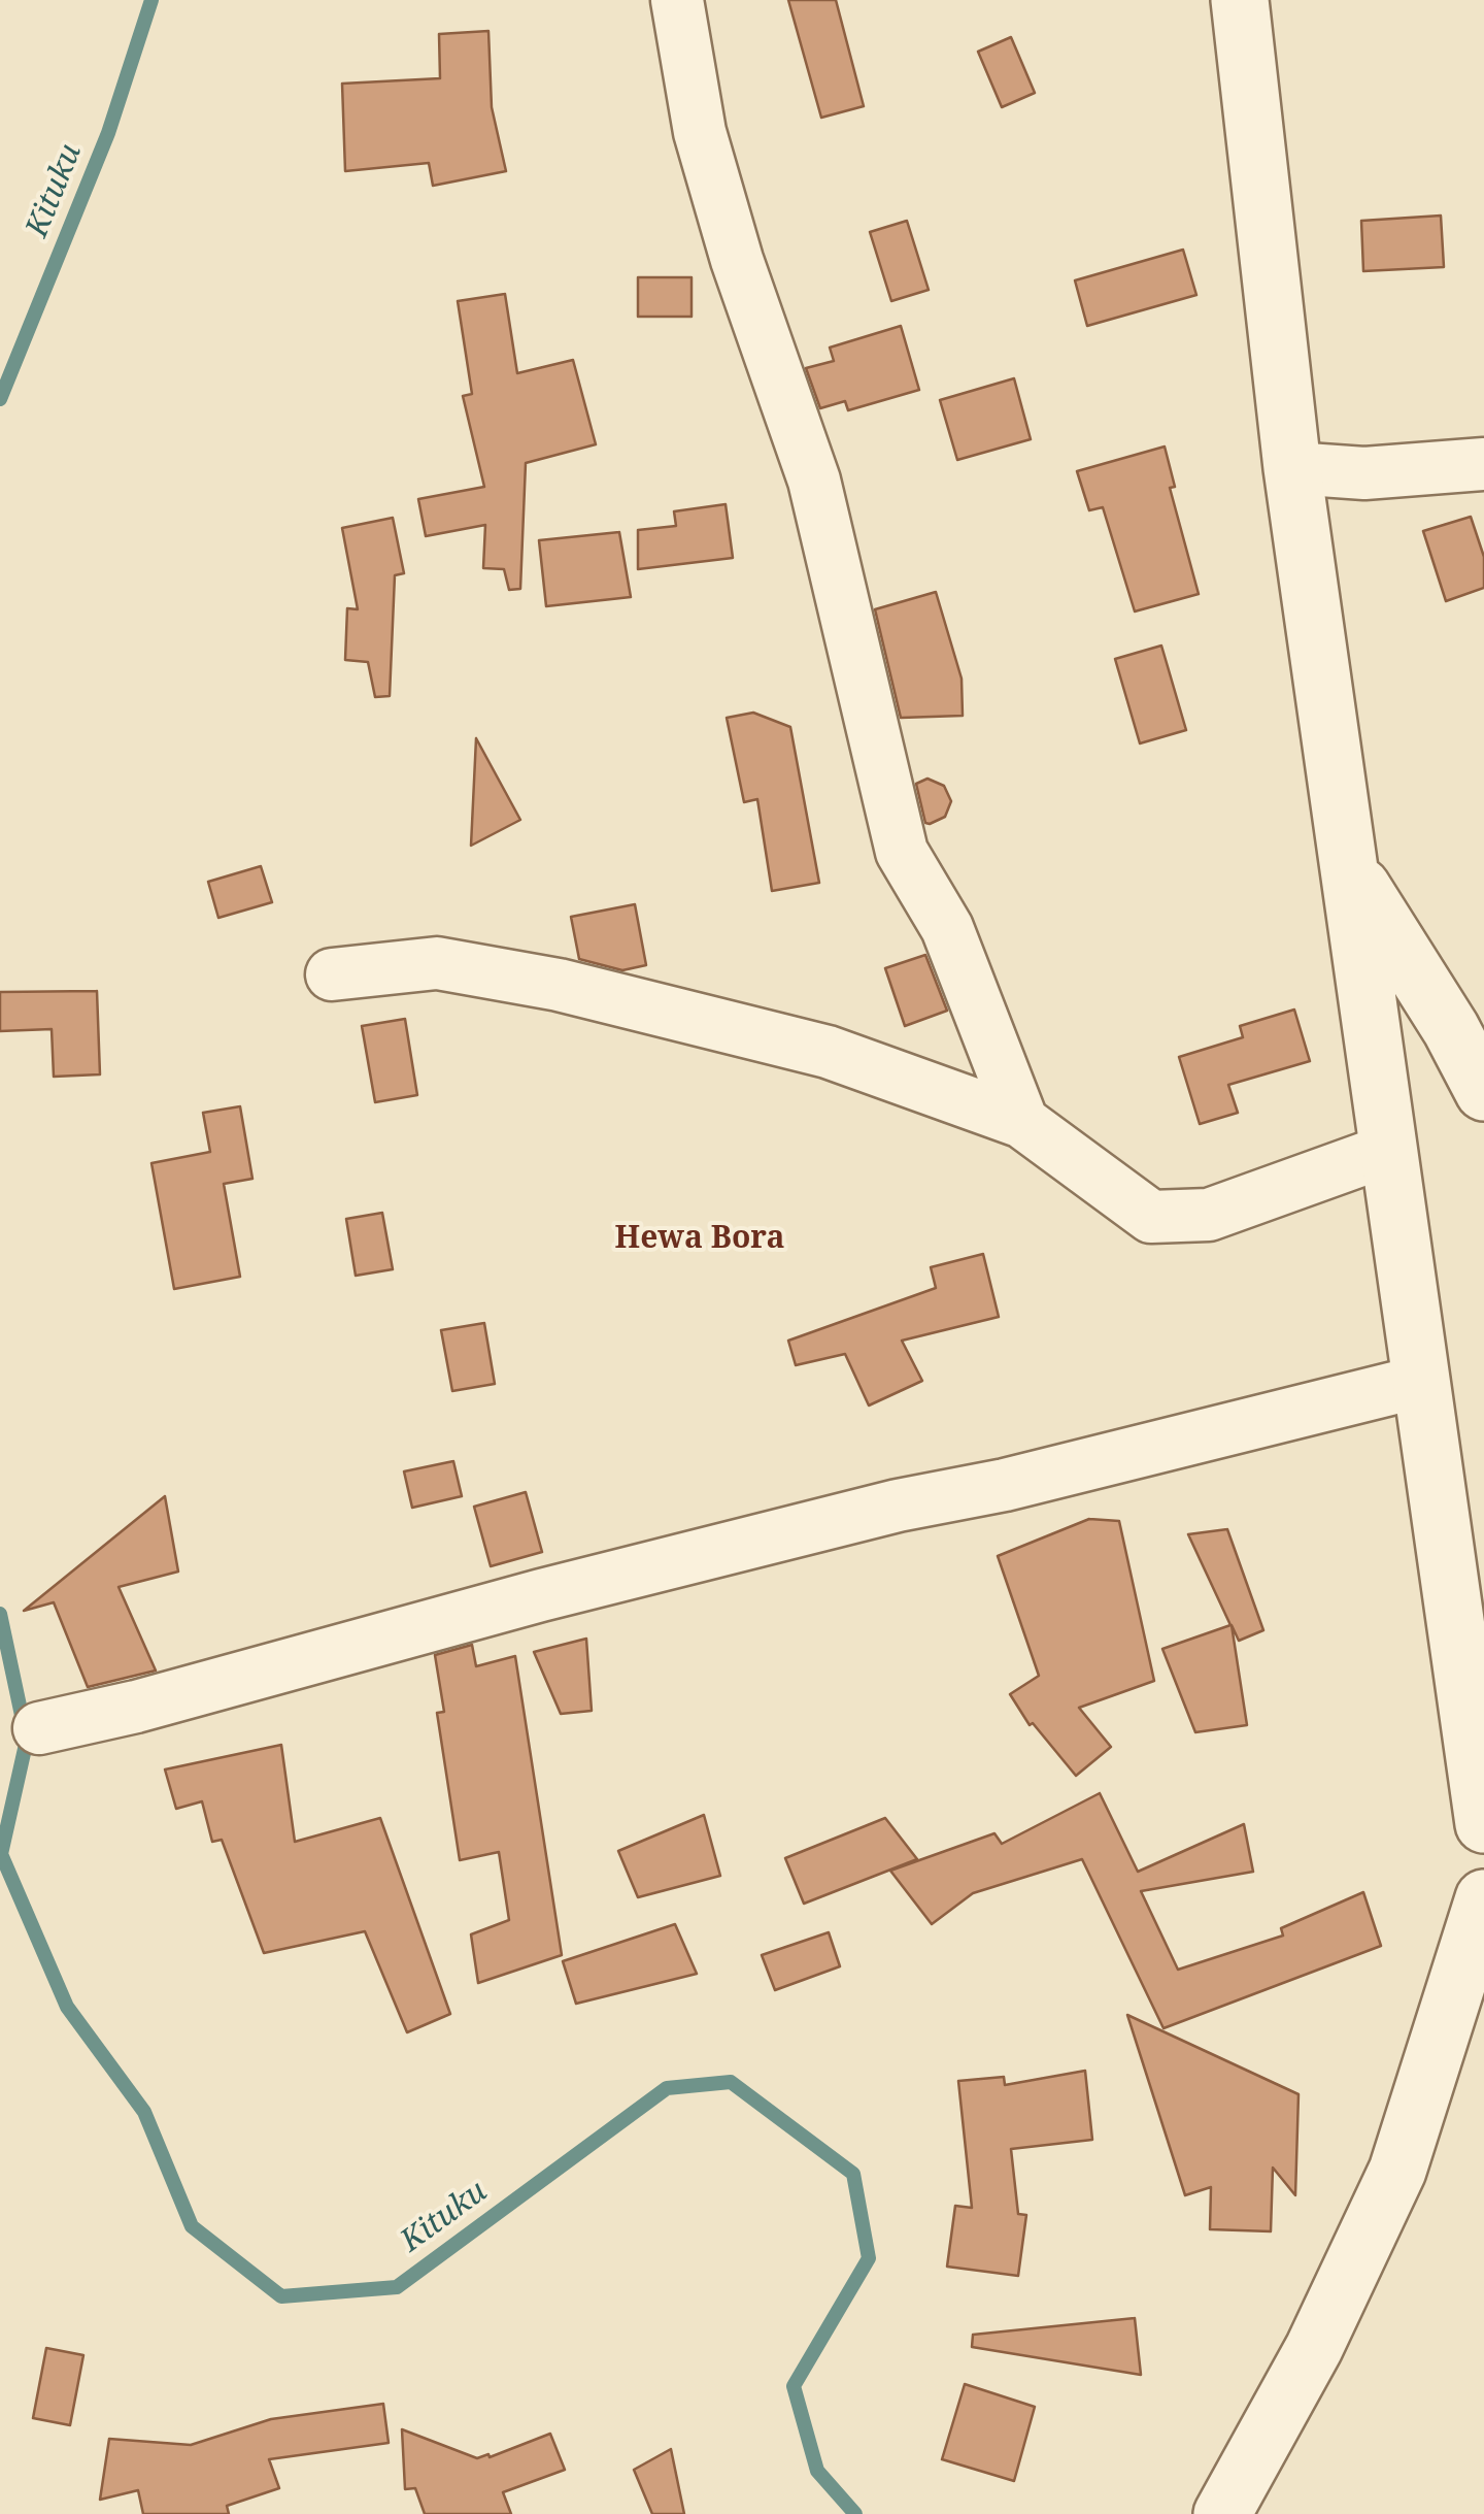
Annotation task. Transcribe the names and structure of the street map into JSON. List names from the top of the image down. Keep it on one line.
{"districts":["Hewa Bora"],"water":["Kituku"]}
